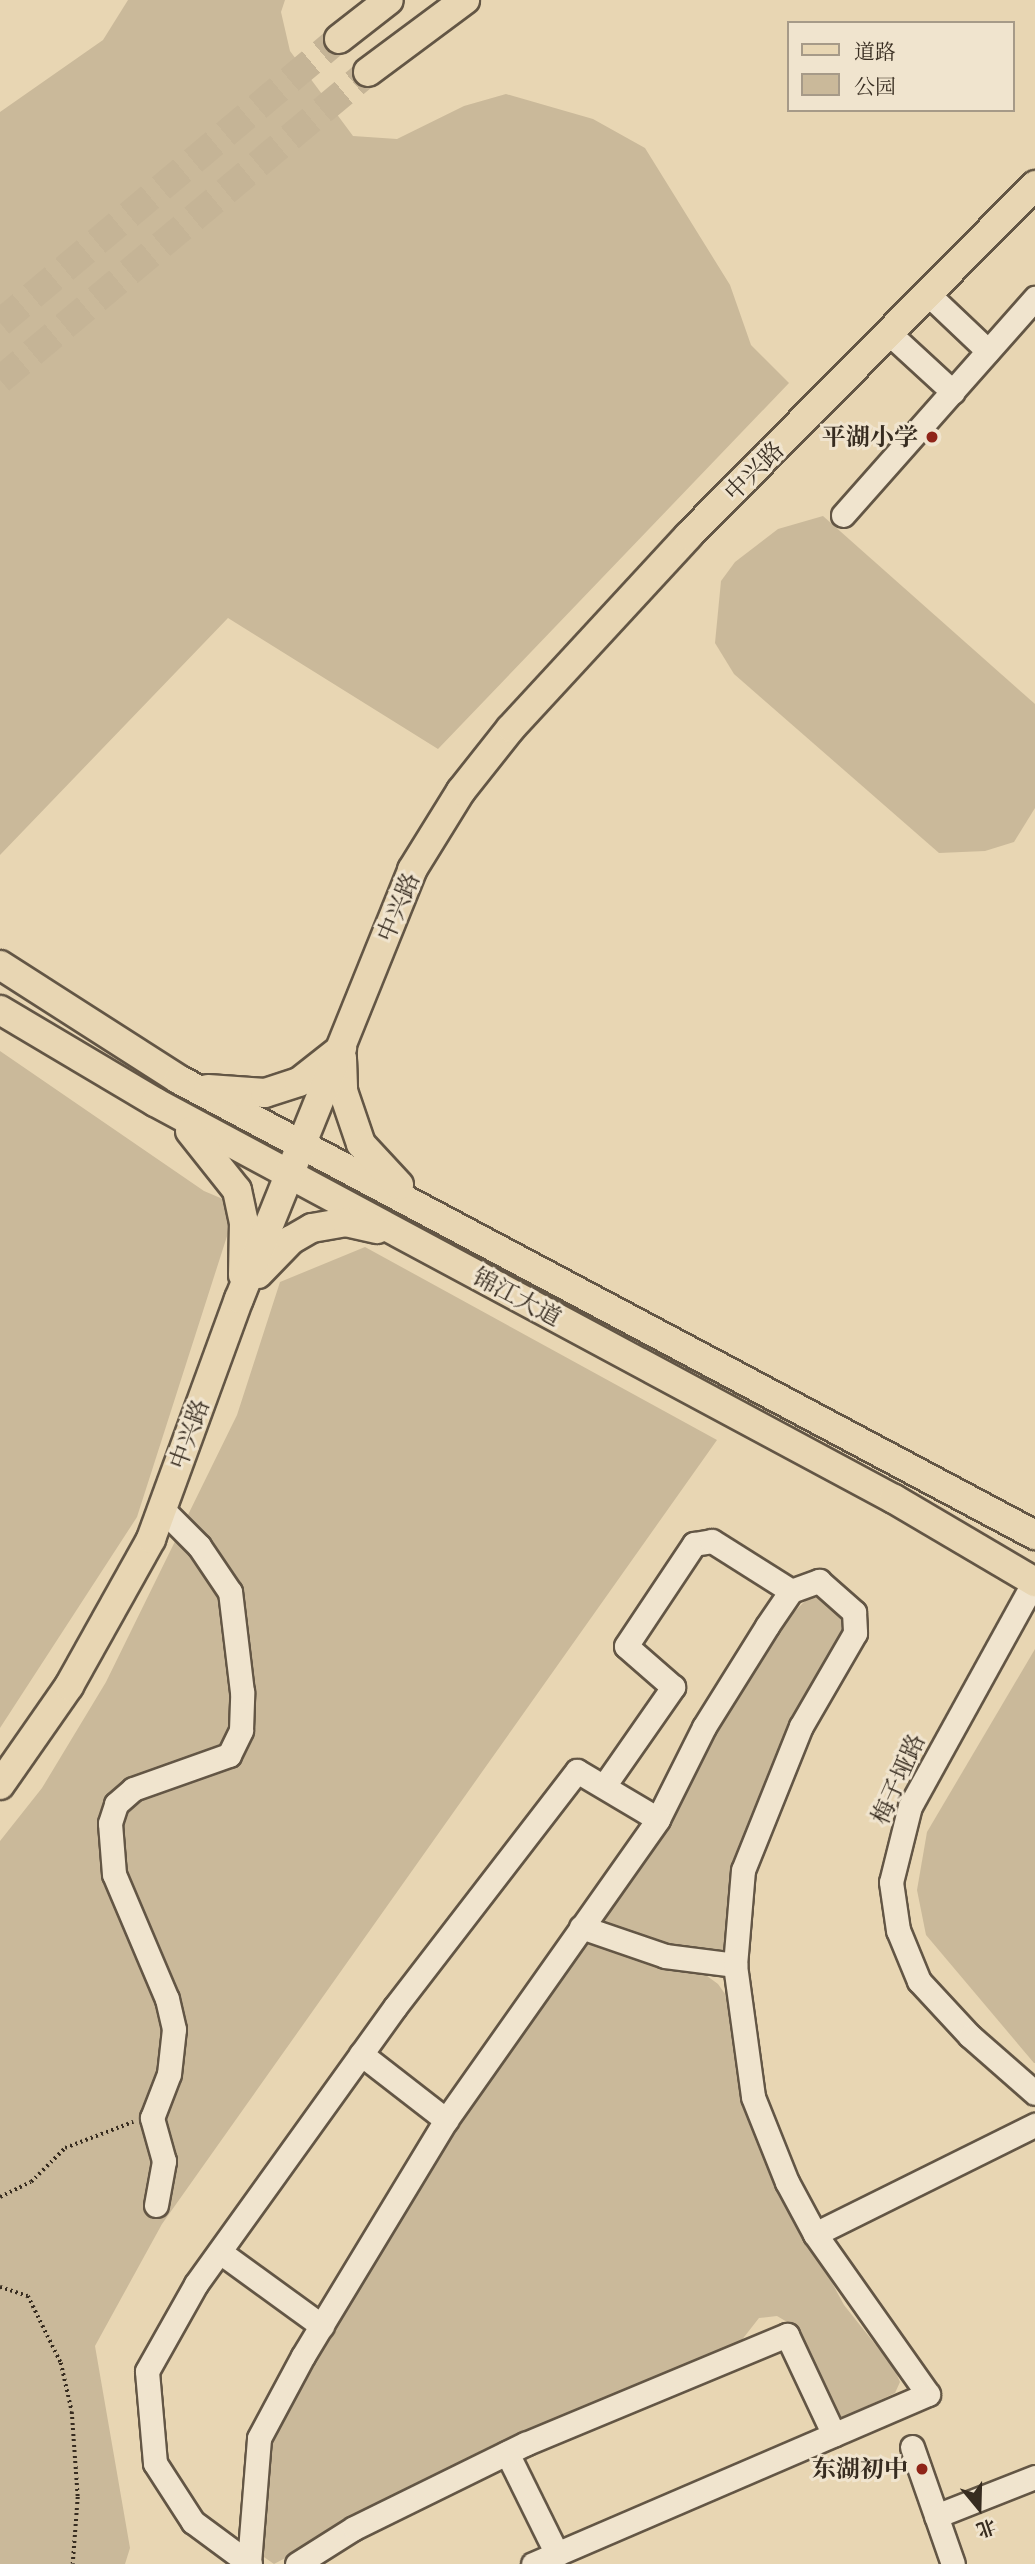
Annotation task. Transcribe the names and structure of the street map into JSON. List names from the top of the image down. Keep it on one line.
{"streets":{"main road":["中兴路","锦江大道"],"street":["梅子垭路"]},"crossings":[["中兴路","锦江大道"],["锦江大道","梅子垭路"]],"places":["平湖小学","东湖初中"],"legend":["道路","公园"],"north":"bottom"}
